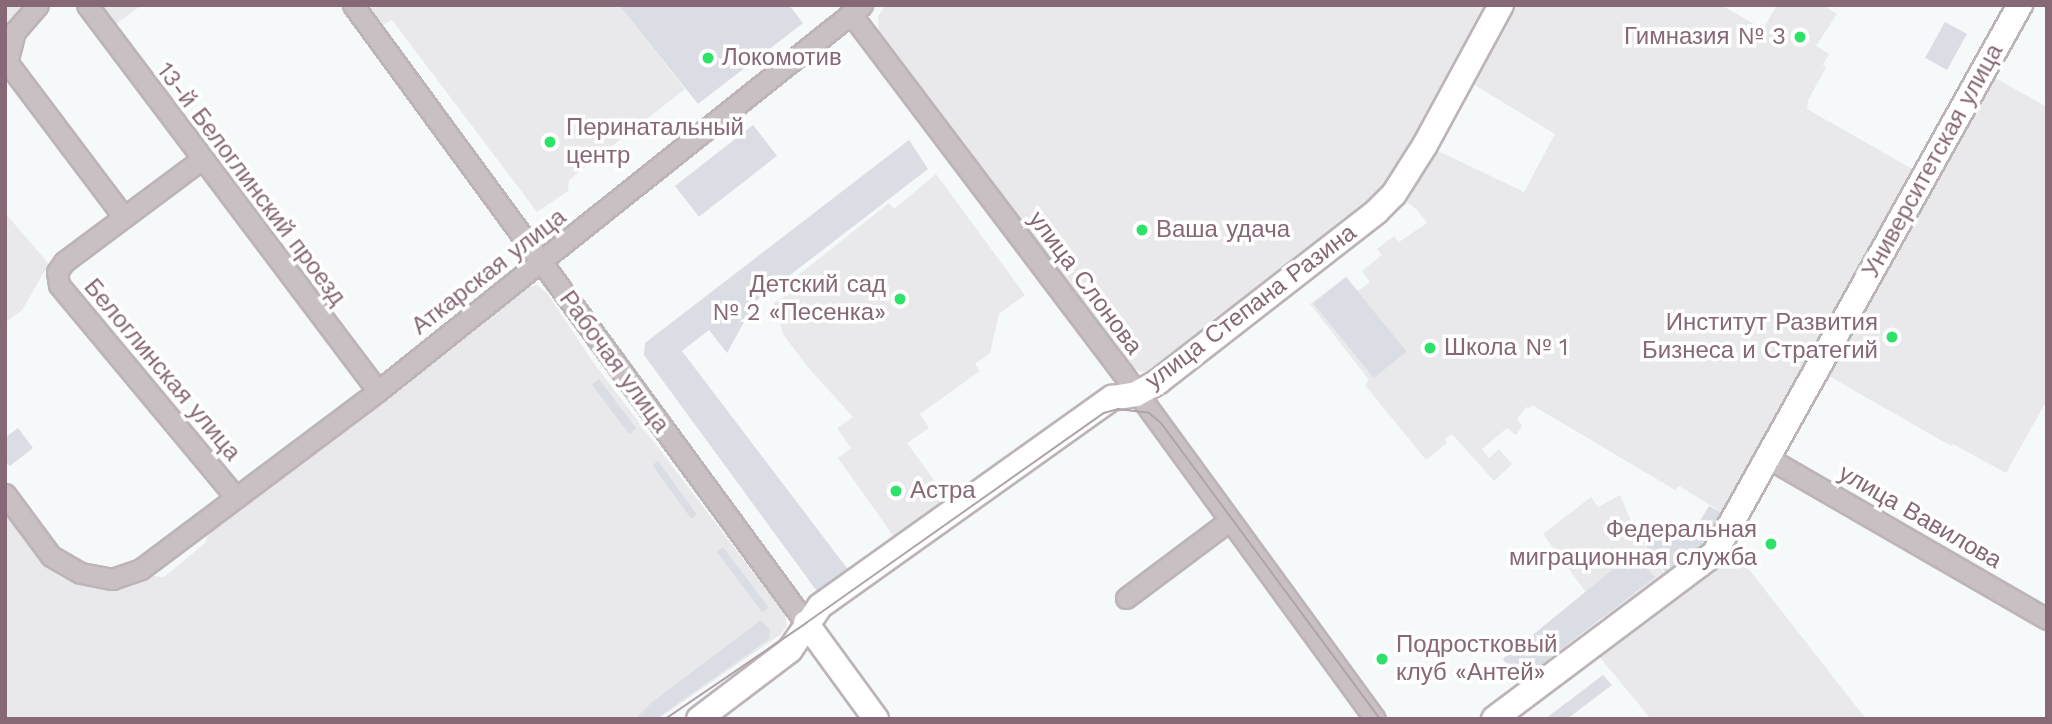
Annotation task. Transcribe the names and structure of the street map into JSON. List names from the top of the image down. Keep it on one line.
{"streets":{"main road":["Университетская улица","улица Степана Разина","Рабочая улица"],"street":["13-й Белоглинский проезд","Аткарская улица","улица Слонова","Белоглинская улица","улица Вавилова"]},"crossings":[["Университетская улица","улица Вавилова"],["13-й Белоглинский проезд","Аткарская улица"],["Аткарская улица","улица Слонова"],["Аткарская улица","Рабочая улица"],["Аткарская улица","Белоглинская улица"],["улица Слонова","улица Степана Разина"],["улица Степана Разина","Рабочая улица"]],"places":["Гимназия № 3","Локомотив","Перинатальный центр","Ваша удача","Детский сад № 2 «Песенка»","Институт Развития Бизнеса и Стратегий","Школа № 1","Астра","Федеральная миграционная служба","Подростковый клуб «Антей»"]}
